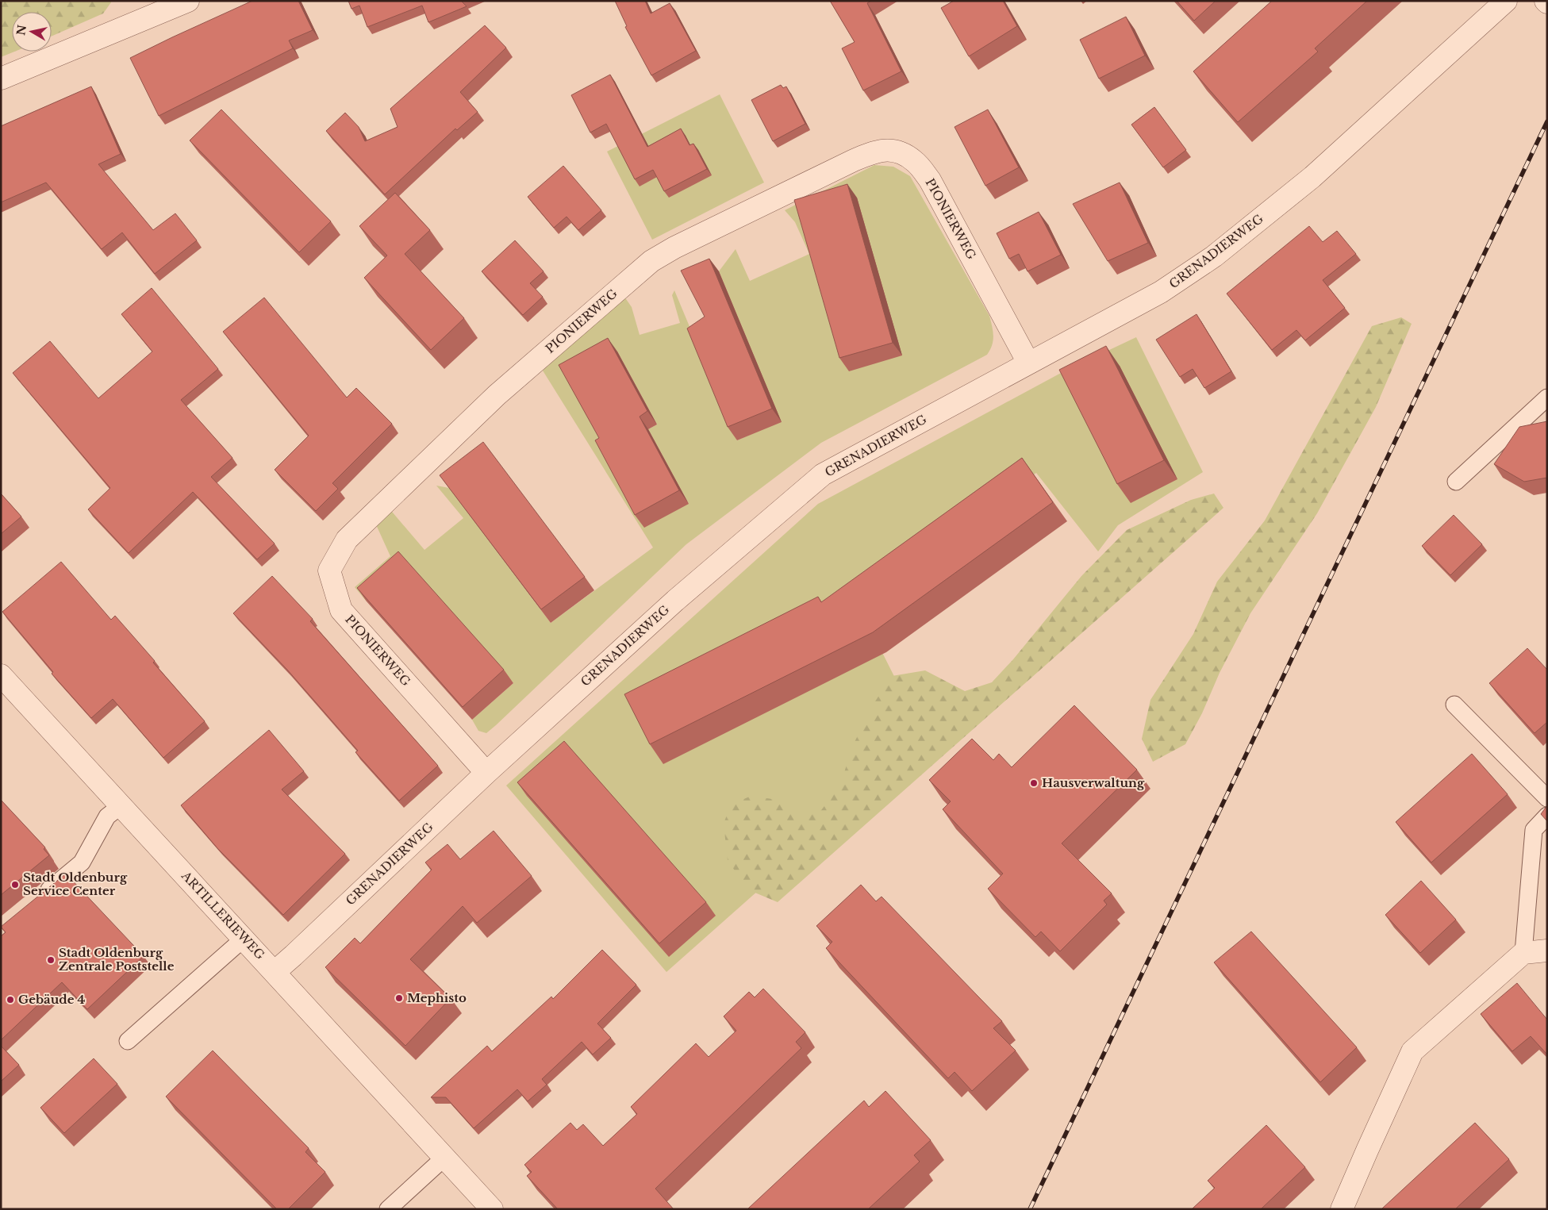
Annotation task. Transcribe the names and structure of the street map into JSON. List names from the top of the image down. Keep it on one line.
{"streets":{"street":["PIONIERWEG","GRENADIERWEG","ARTILLERIEWEG"]},"crossings":[["PIONIERWEG","GRENADIERWEG"],["GRENADIERWEG","ARTILLERIEWEG"]],"places":["Hausverwaltung","Stadt Oldenburg Service Center","Stadt Oldenburg Zentrale Poststelle","Mephisto","Gebäude 4"],"north":"left"}
